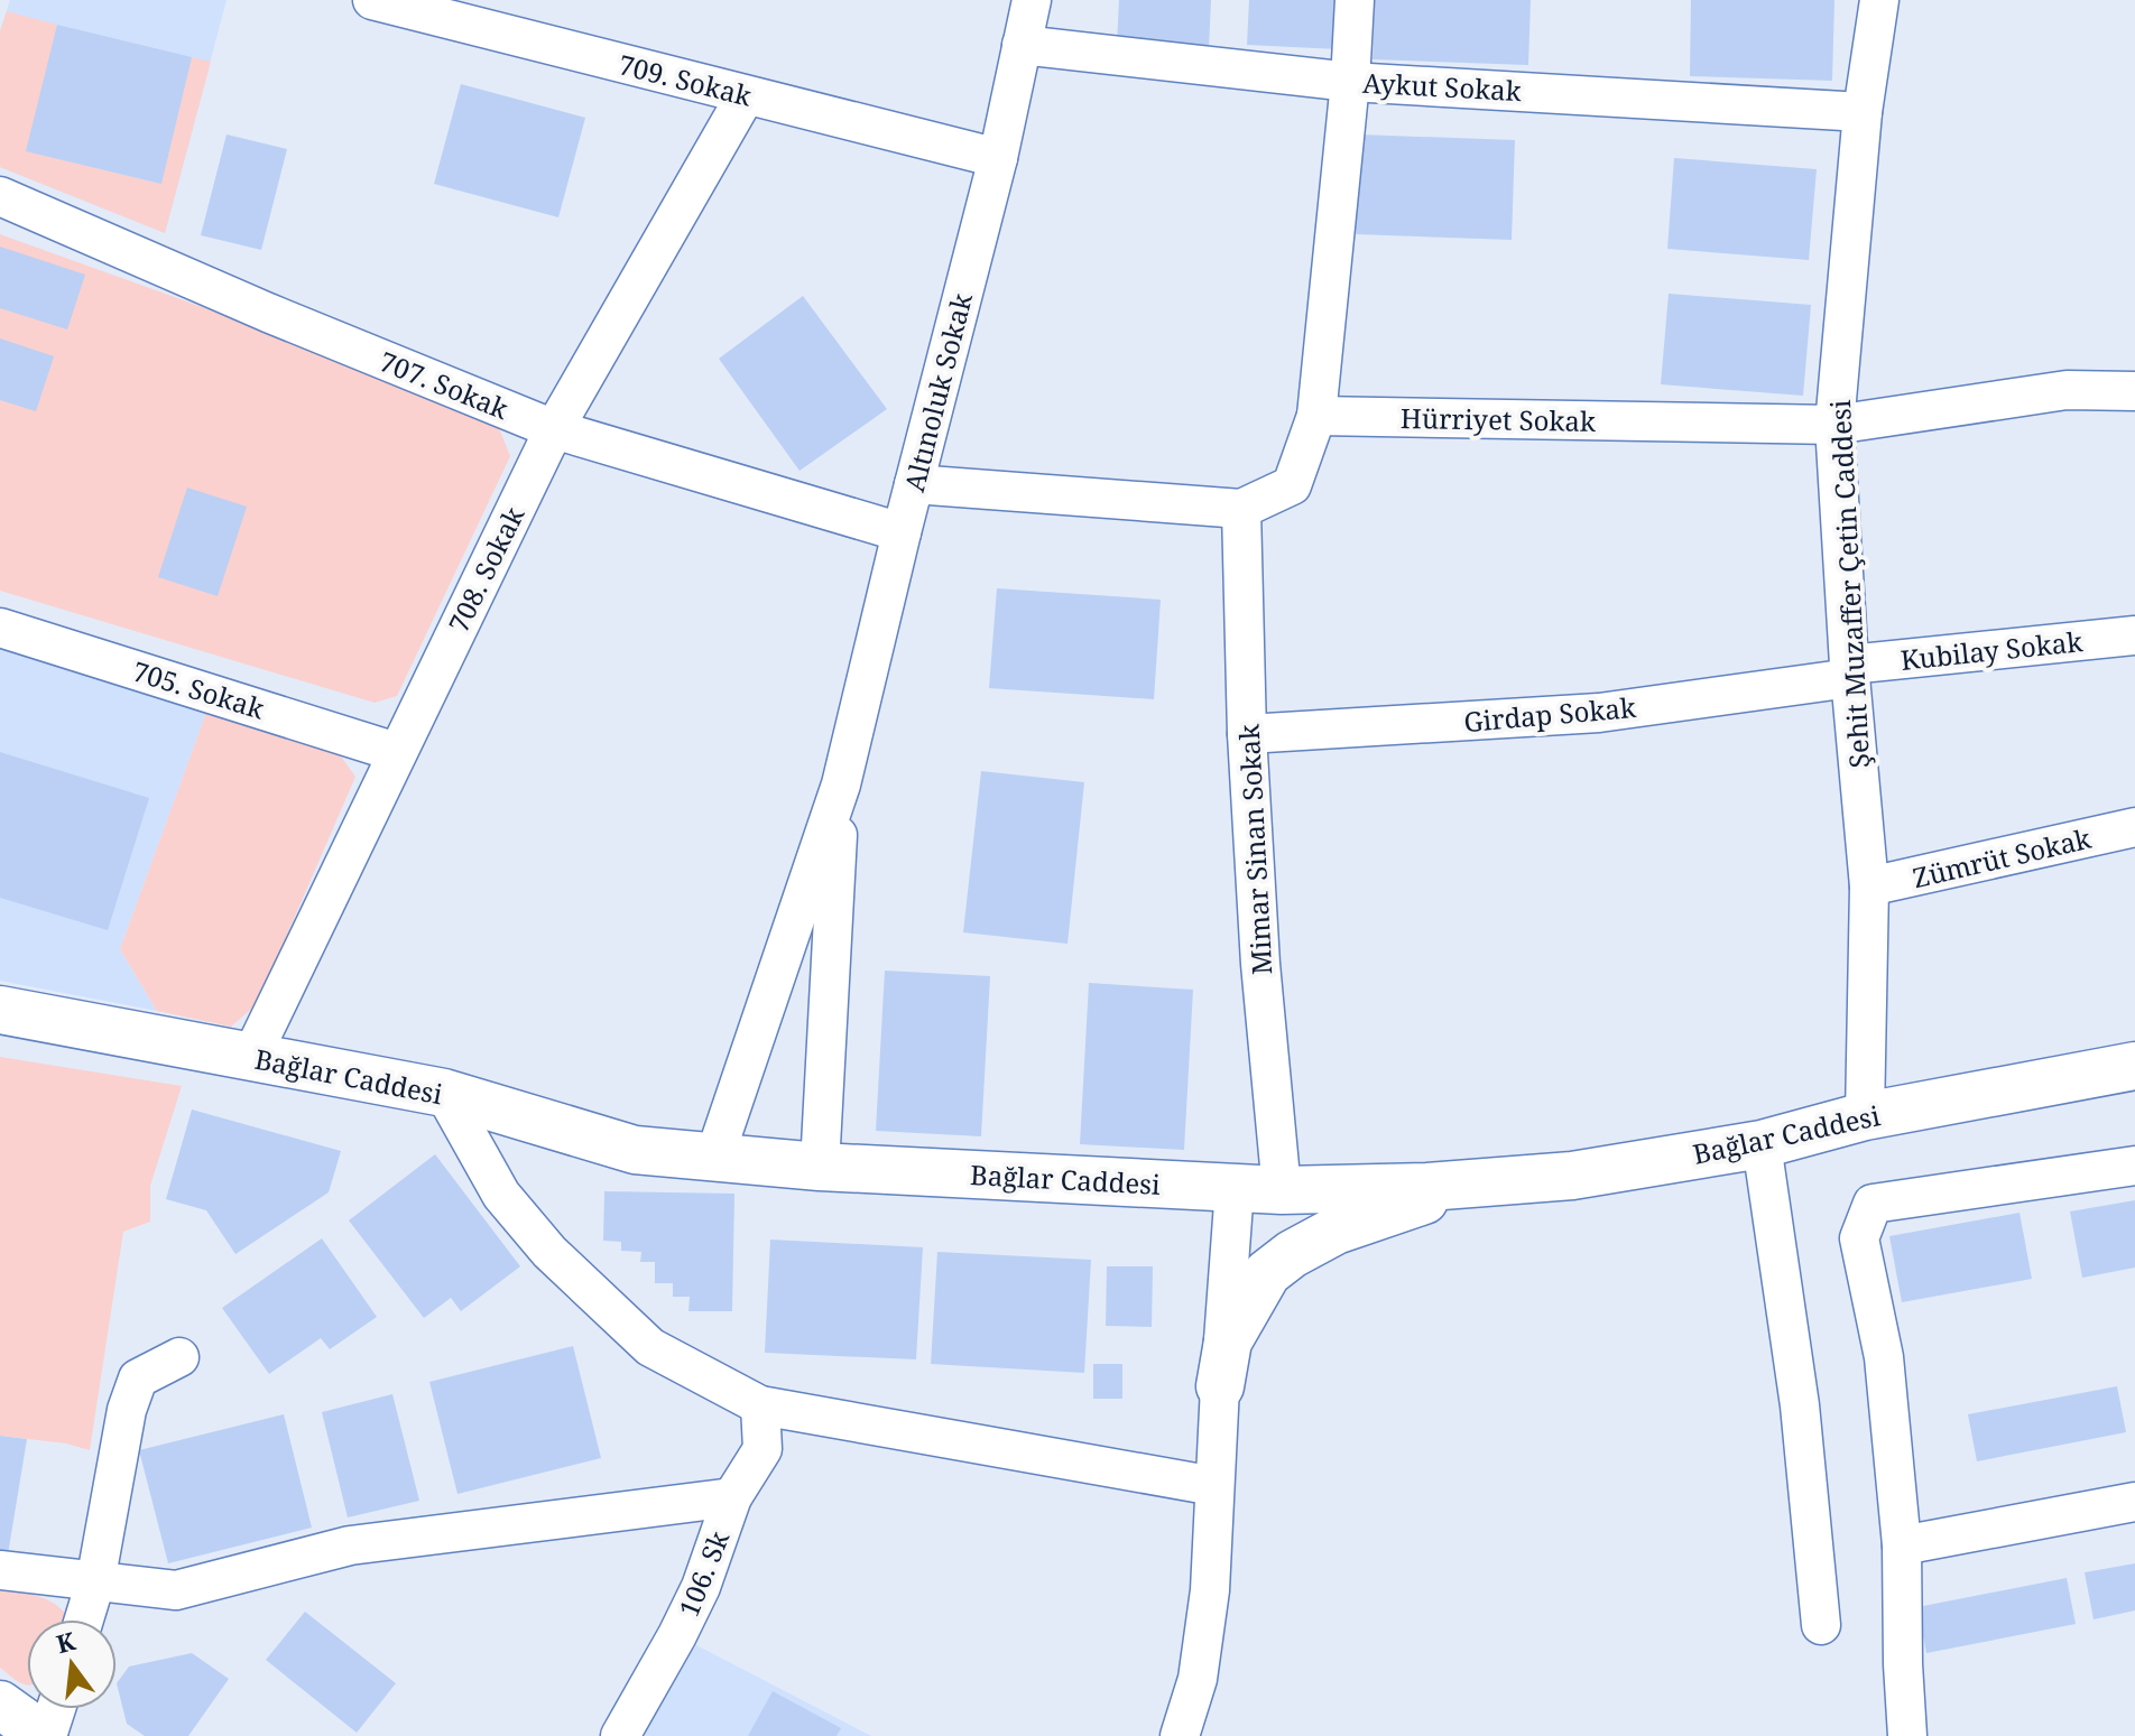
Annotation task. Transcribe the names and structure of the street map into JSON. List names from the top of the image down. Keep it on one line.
{"streets":{"main road":["Bağlar Caddesi"],"street":["709. Sokak","Aykut Sokak","707. Sokak","Altınoluk Sokak","Hürriyet Sokak","708. Sokak","Şehit Muzaffer Çetin Caddesi","Kubilay Sokak","705. Sokak","Girdap Sokak","Mimar Sinan Sokak","Zümrüt Sokak","106. Sk"]},"crossings":[["709. Sokak","Altınoluk Sokak"],["709. Sokak","708. Sokak"],["Aykut Sokak","Altınoluk Sokak"],["Aykut Sokak","Şehit Muzaffer Çetin Caddesi"],["707. Sokak","Altınoluk Sokak"],["707. Sokak","708. Sokak"],["Altınoluk Sokak","Bağlar Caddesi"],["Hürriyet Sokak","Şehit Muzaffer Çetin Caddesi"],["708. Sokak","705. Sokak"],["708. Sokak","Bağlar Caddesi"],["Şehit Muzaffer Çetin Caddesi","Kubilay Sokak"],["Şehit Muzaffer Çetin Caddesi","Girdap Sokak"],["Şehit Muzaffer Çetin Caddesi","Zümrüt Sokak"],["Şehit Muzaffer Çetin Caddesi","Bağlar Caddesi"],["Kubilay Sokak","Girdap Sokak"],["Girdap Sokak","Mimar Sinan Sokak"],["Mimar Sinan Sokak","Bağlar Caddesi"]],"north":"top"}
